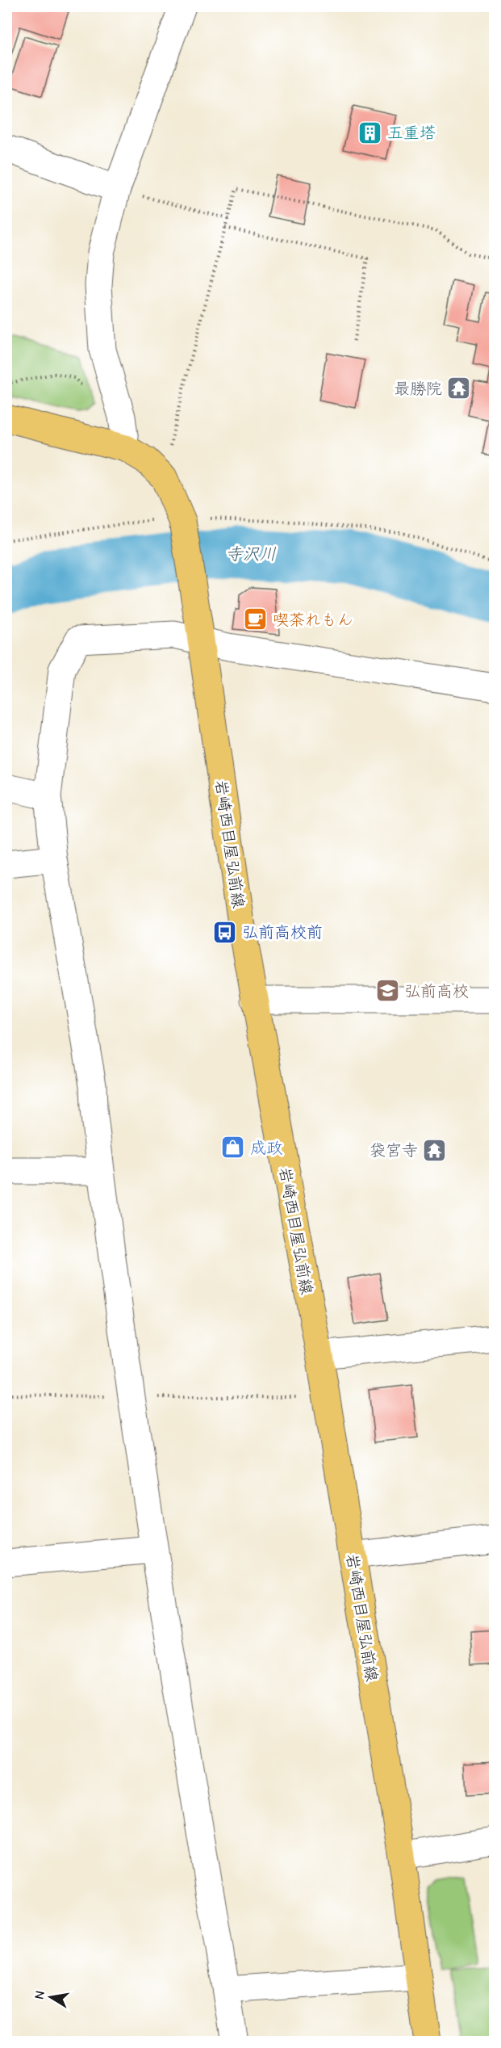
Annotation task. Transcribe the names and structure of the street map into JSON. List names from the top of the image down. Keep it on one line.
{"streets":{"main road":["岩崎西目屋弘前線"]},"water":["寺沢川"],"places":{"building":["五重塔"],"temple":["最勝院","袋宮寺"],"cafe":["喫茶れもん"],"bus stop":["弘前高校前"],"school or university":["弘前高校"],"shop":["成政"]},"north":"left"}
